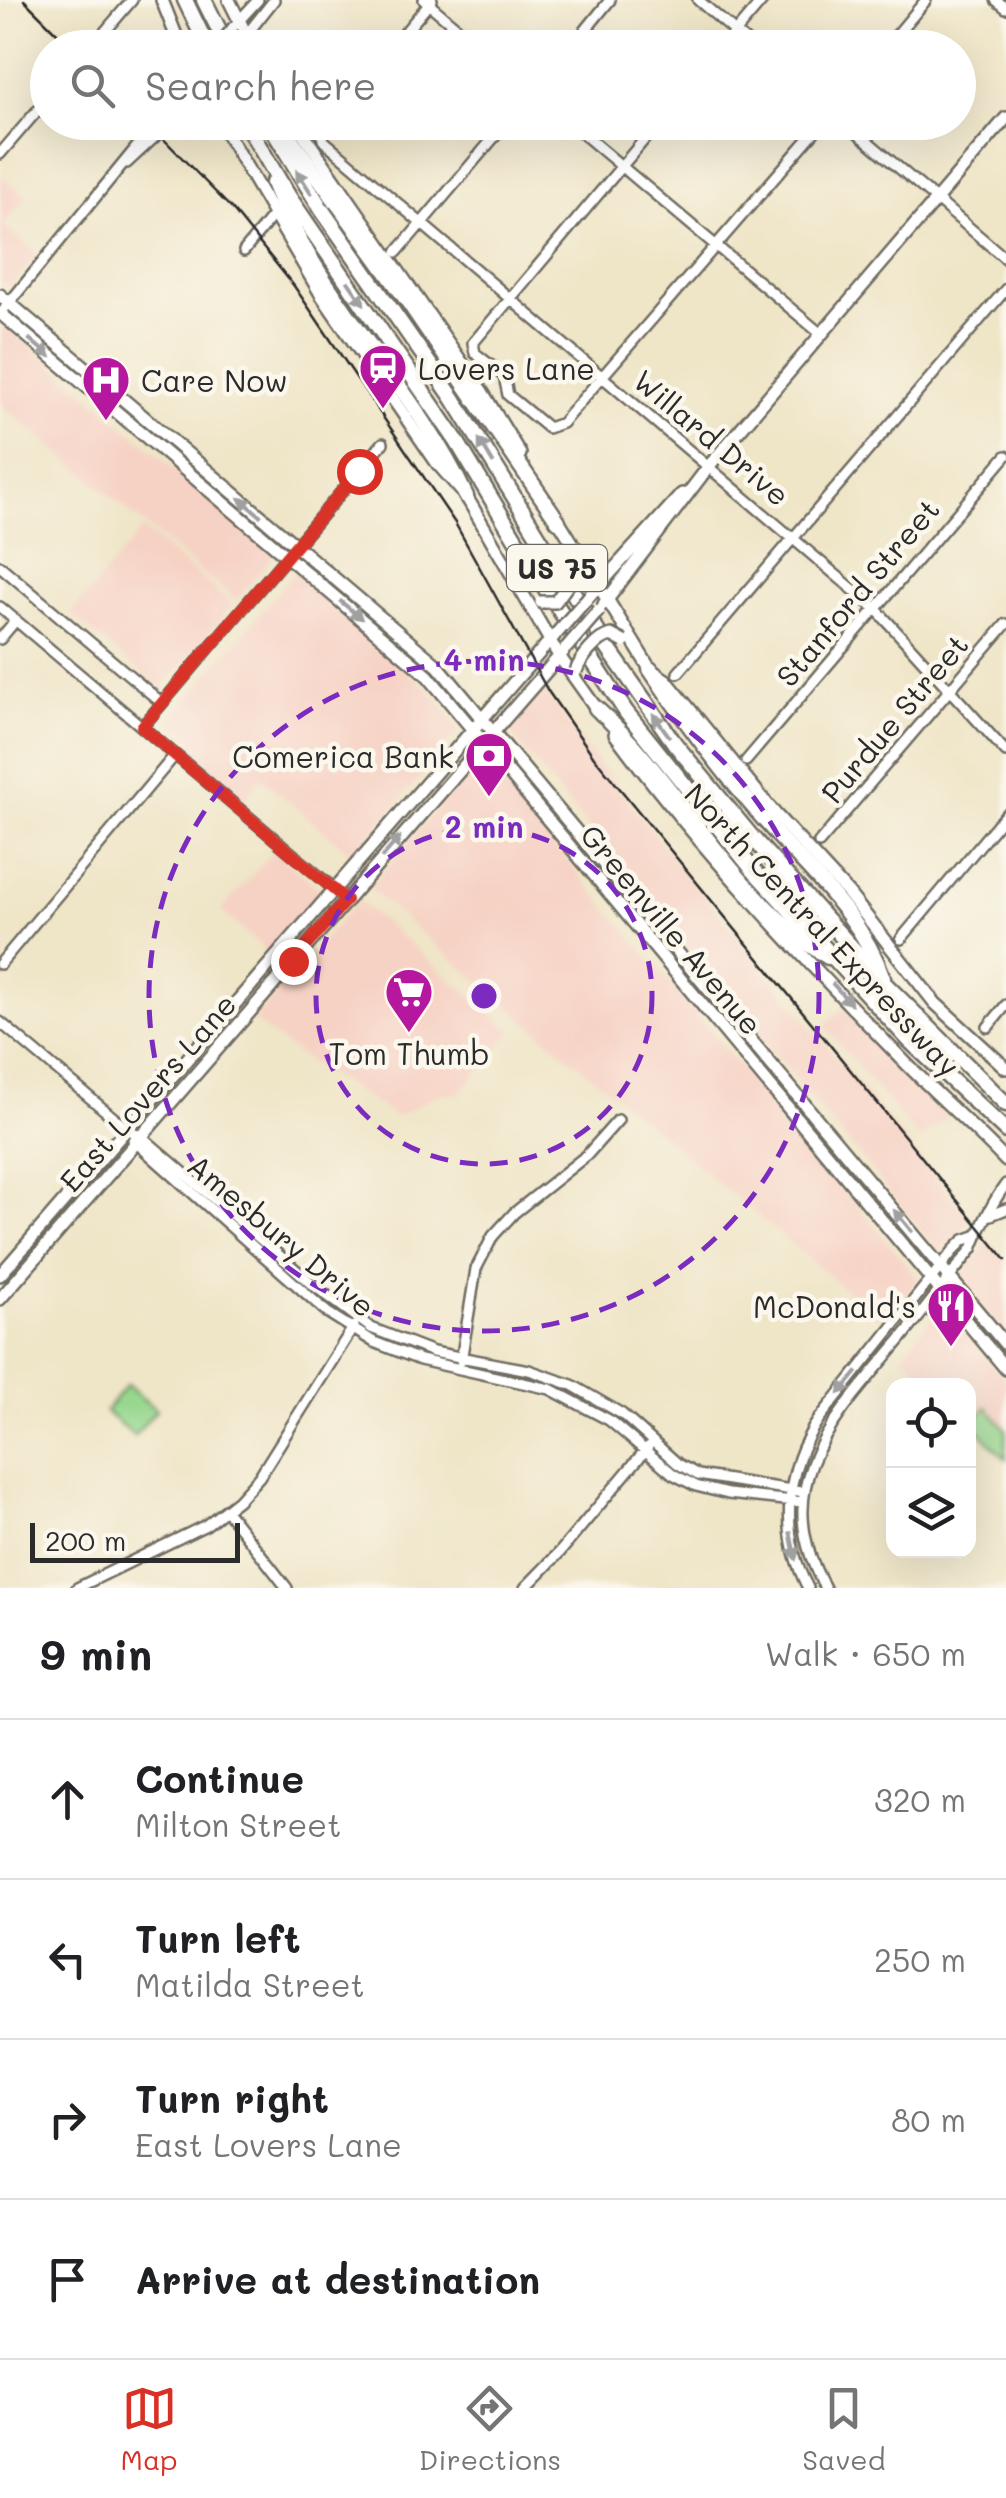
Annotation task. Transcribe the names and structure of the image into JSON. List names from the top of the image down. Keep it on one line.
{"streets":{"highway":["US 75","North Central Expressway"],"main road":["Greenville Avenue","East Lovers Lane"],"street":["Willard Drive","Stanford Street","Purdue Street","Amesbury Drive"]},"crossings":[["Willard Drive","Stanford Street"],["Willard Drive","Purdue Street"],["Greenville Avenue","East Lovers Lane"],["North Central Expressway","East Lovers Lane"],["East Lovers Lane","Amesbury Drive"]],"places":{"station":["Lovers Lane"],"hospital":["Care Now"],"bank":["Comerica Bank"],"supermarket":["Tom Thumb"],"restaurant":["McDonald's"]},"scale_bar":"200 m","page":{"search":"Search here","scale":"200 m","heading":["9 min","Walk · 650 m"],"list":[["Continue","Milton Street","320 m"],["Turn left","Matilda Street","250 m"],["Turn right","East Lovers Lane","80 m"],"Arrive at destination"],"nav":["Map","Directions","Saved"]},"rings":["4 min","2 min"]}
